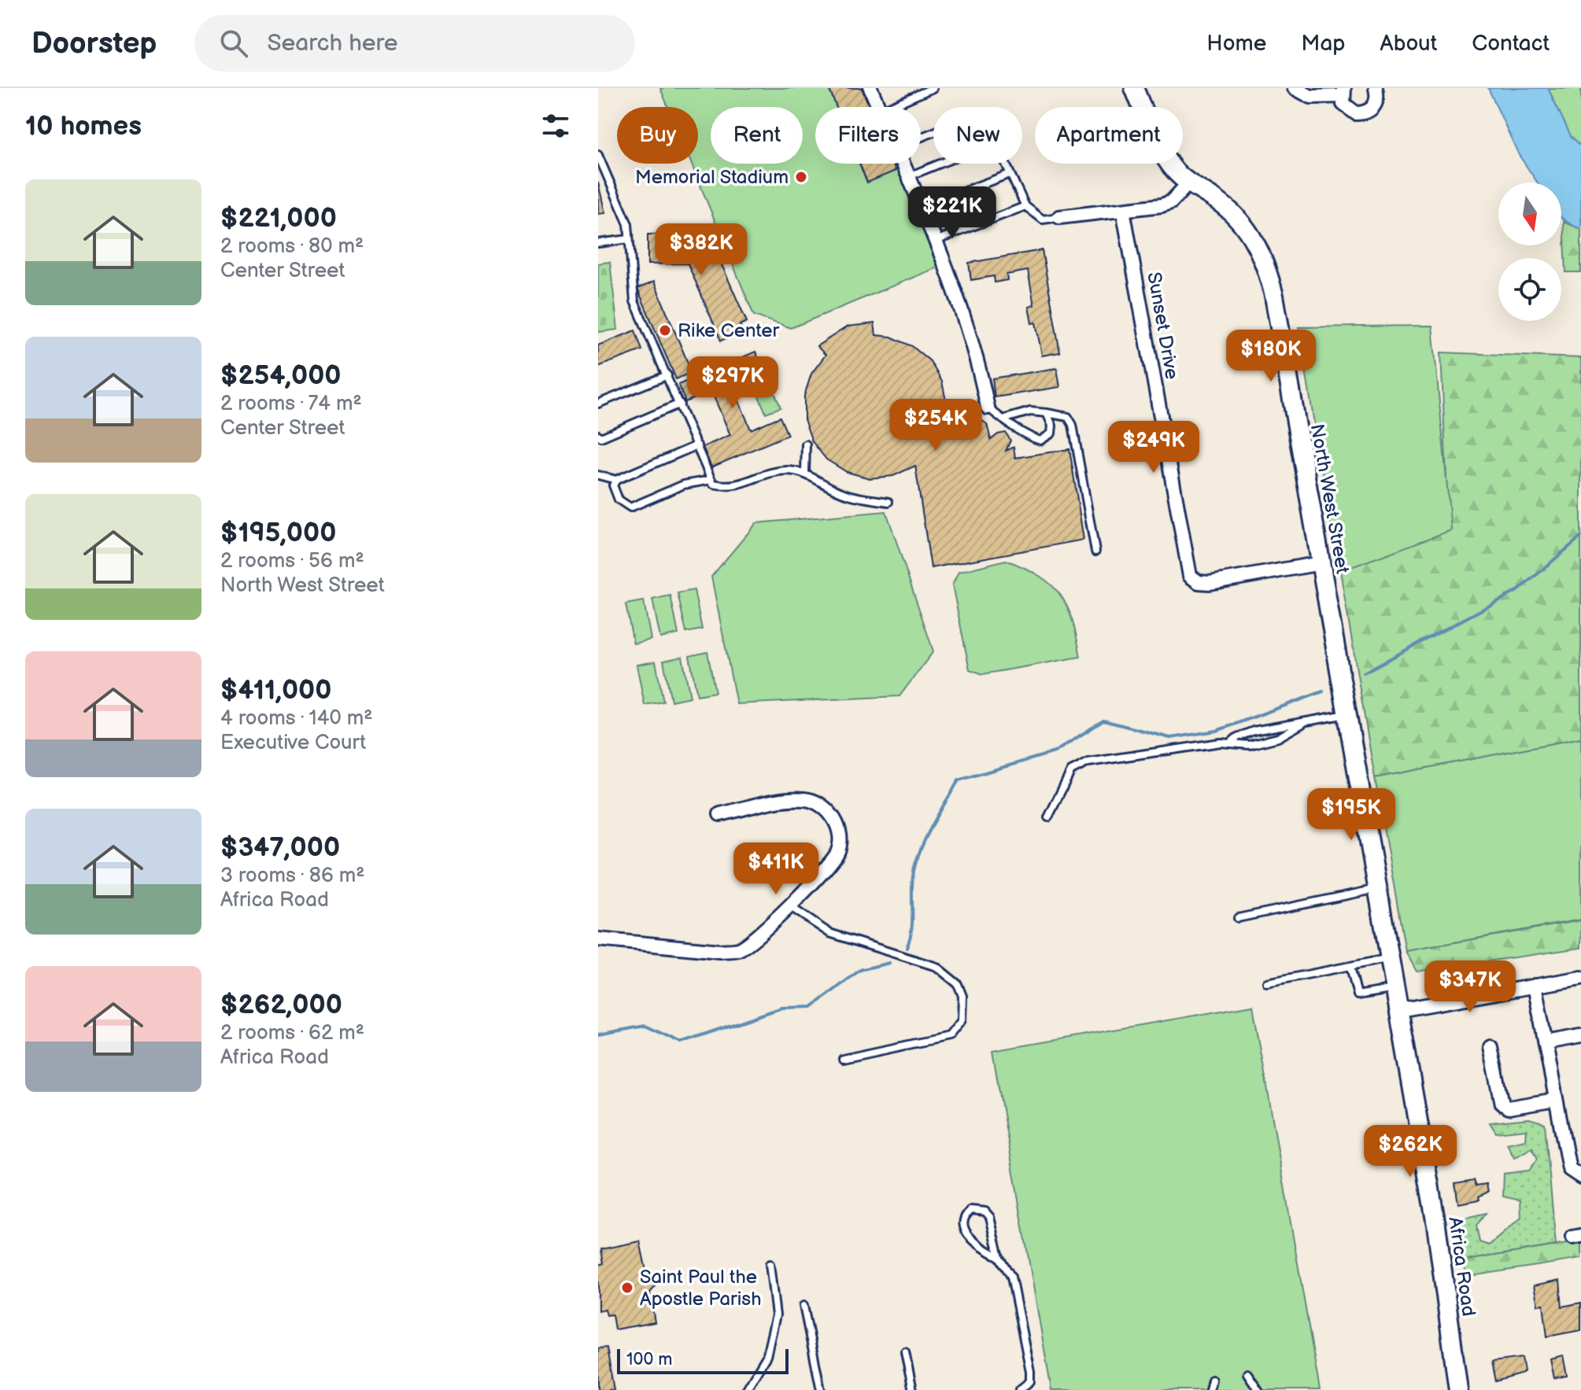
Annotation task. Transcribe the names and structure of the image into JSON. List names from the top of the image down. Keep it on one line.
{"streets":{"street":["Sunset Drive","North West Street","Africa Road"]},"crossings":[["Sunset Drive","North West Street"],["North West Street","Africa Road"]],"places":["Memorial Stadium","Rike Center","Saint Paul the Apostle Parish"],"scale_bar":"100 m","north":"bottom","page":{"header":"Doorstep","search":"Search here","nav":["Home","Map","About","Contact"],"heading":"10 homes","chip":["Buy","Rent","Filters","New","Apartment"],"list":[{"name":"$221,000","note":"2 rooms · 80 m² · Center Street"},{"name":"$254,000","note":"2 rooms · 74 m² · Center Street"},{"name":"$195,000","note":"2 rooms · 56 m² · North West Street"},{"name":"$411,000","note":"4 rooms · 140 m² · Executive Court"},{"name":"$347,000","note":"3 rooms · 86 m² · Africa Road"},{"name":"$262,000","note":"2 rooms · 62 m² · Africa Road"}],"price":["$221K","$382K","$180K","$297K","$254K","$249K","$195K","$411K","$347K","$262K"],"scale":"100 m"}}
